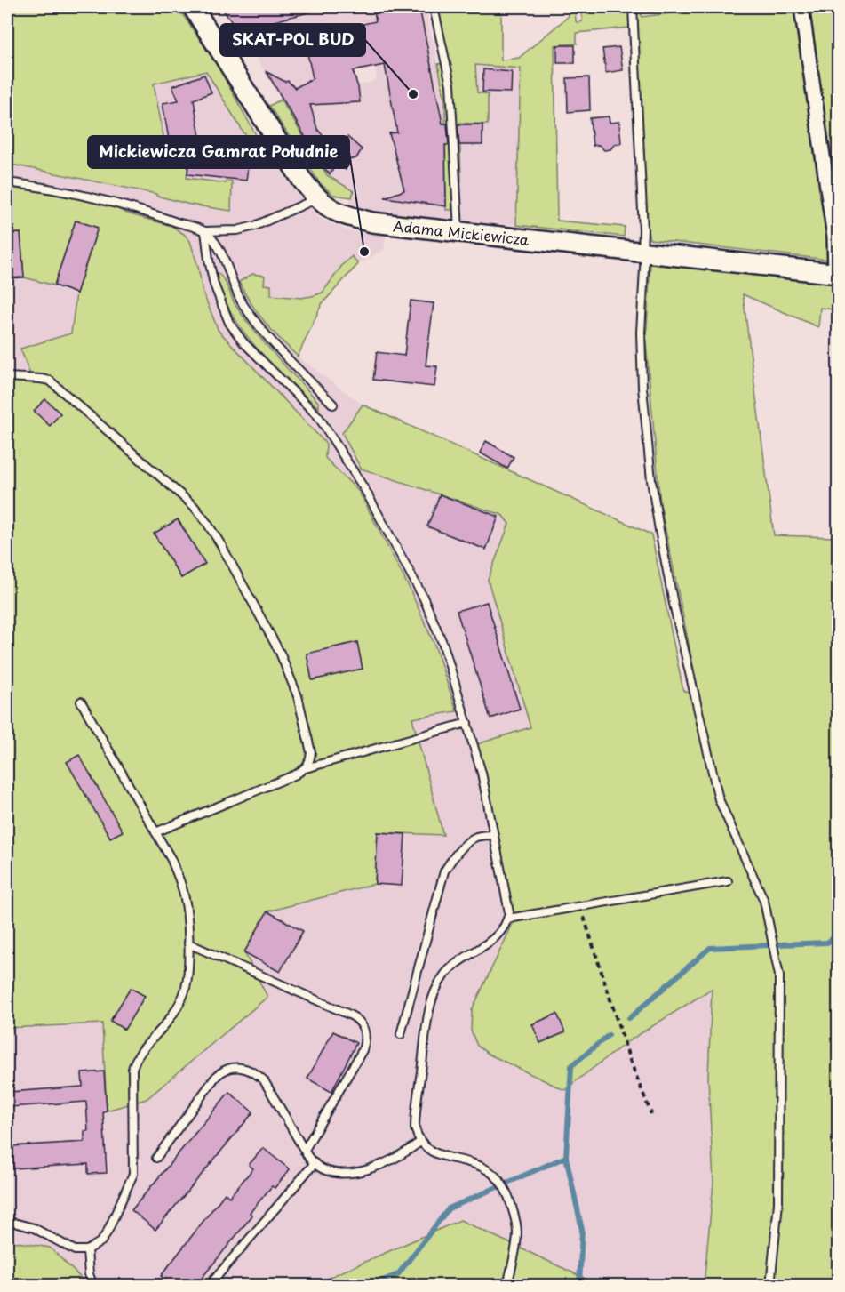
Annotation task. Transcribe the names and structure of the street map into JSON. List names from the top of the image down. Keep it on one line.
{"streets":{"street":["Adama Mickiewicza"]},"places":["SKAT-POL BUD","Mickiewicza Gamrat Południe"]}
